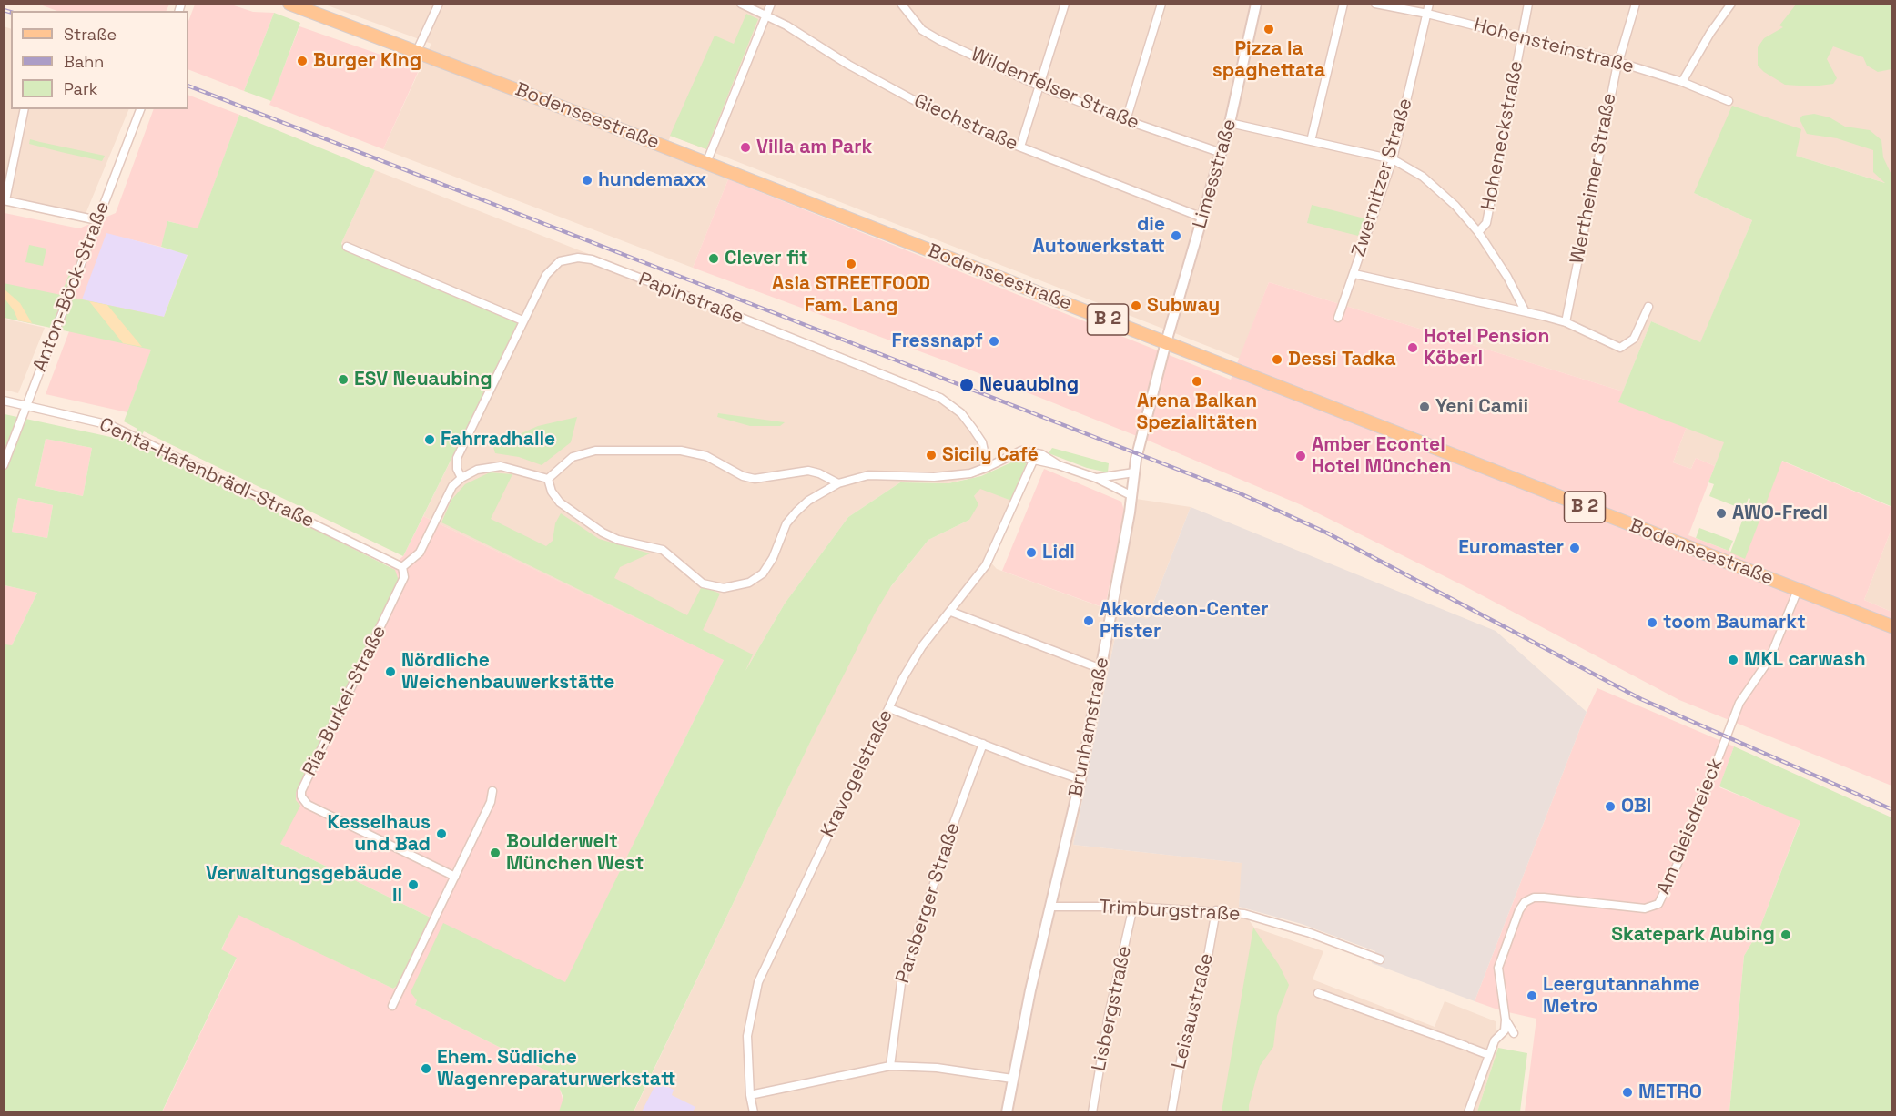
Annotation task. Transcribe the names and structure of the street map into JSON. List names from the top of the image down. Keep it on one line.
{"streets":{"main road":["Bodenseestraße","B 2"],"street":["Hohensteinstraße","Wildenfelser Straße","Giechstraße","Hoheneckstraße","Limesstraße","Zwernitzer Straße","Wertheimer Straße","Anton-Böck-Straße","Papinstraße","Centa-Hafenbrädl-Straße","Ria-Burkei-Straße","Brunhamstraße","Kravogelstraße","Am Gleisdreieck","Parsberger Straße","Trimburgstraße","Lisbergstraße","Leisaustraße"]},"crossings":[["Hohensteinstraße","Hoheneckstraße"],["Hohensteinstraße","Zwernitzer Straße"],["Hohensteinstraße","Wertheimer Straße"],["Wildenfelser Straße","Limesstraße"],["Bodenseestraße","Limesstraße"],["Bodenseestraße","Brunhamstraße"],["Bodenseestraße","Am Gleisdreieck"],["Giechstraße","Limesstraße"],["Limesstraße","Brunhamstraße"],["Anton-Böck-Straße","Centa-Hafenbrädl-Straße"],["Centa-Hafenbrädl-Straße","Ria-Burkei-Straße"],["Brunhamstraße","Trimburgstraße"],["Trimburgstraße","Lisbergstraße"],["Trimburgstraße","Leisaustraße"]],"places":["Pizza la spaghettata","Burger King","Villa am Park","hundemaxx","die Autowerkstatt","Clever fit","Asia STREETFOOD Fam. Lang","Subway","Fressnapf","Hotel Pension Köberl","Dessi Tadka","ESV Neuaubing","Arena Balkan Spezialitäten","Neuaubing","Yeni Camii","Fahrradhalle","Sicily Café","Amber Econtel Hotel München","AWO-Fredl","Euromaster","Lidl","Akkordeon-Center Pfister","toom Baumarkt","MKL carwash","Nördliche Weichenbauwerkstätte","OBI","Kesselhaus und Bad","Boulderwelt München West","Verwaltungsgebäude II","Skatepark Aubing","Leergutannahme Metro","Ehem. Südliche Wagenreparaturwerkstatt","METRO"],"legend":["Straße","Bahn","Park"]}
